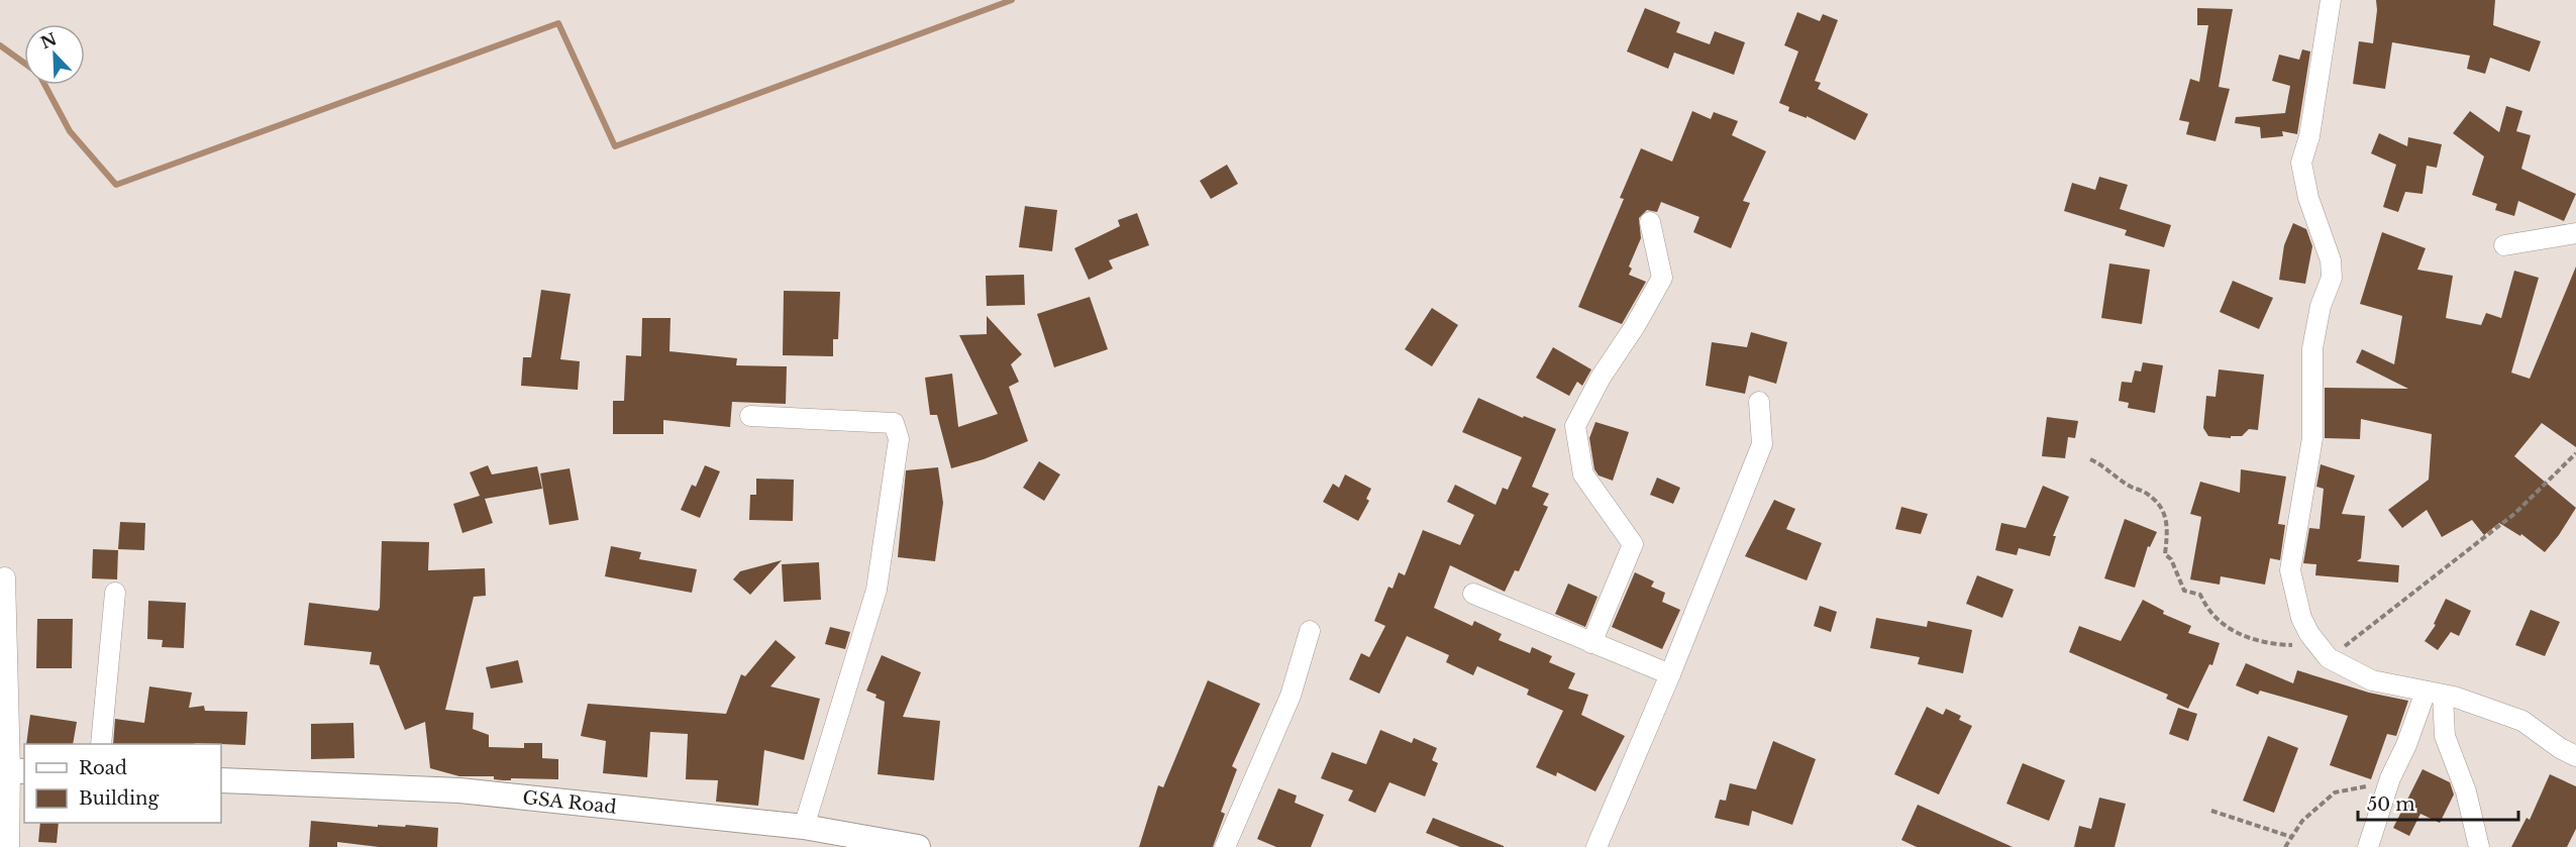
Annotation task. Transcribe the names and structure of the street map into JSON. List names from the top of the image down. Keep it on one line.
{"streets":{"street":["GSA Road"]},"legend":["Road","Building"],"scale_bar":"50 m","north":"top left"}
